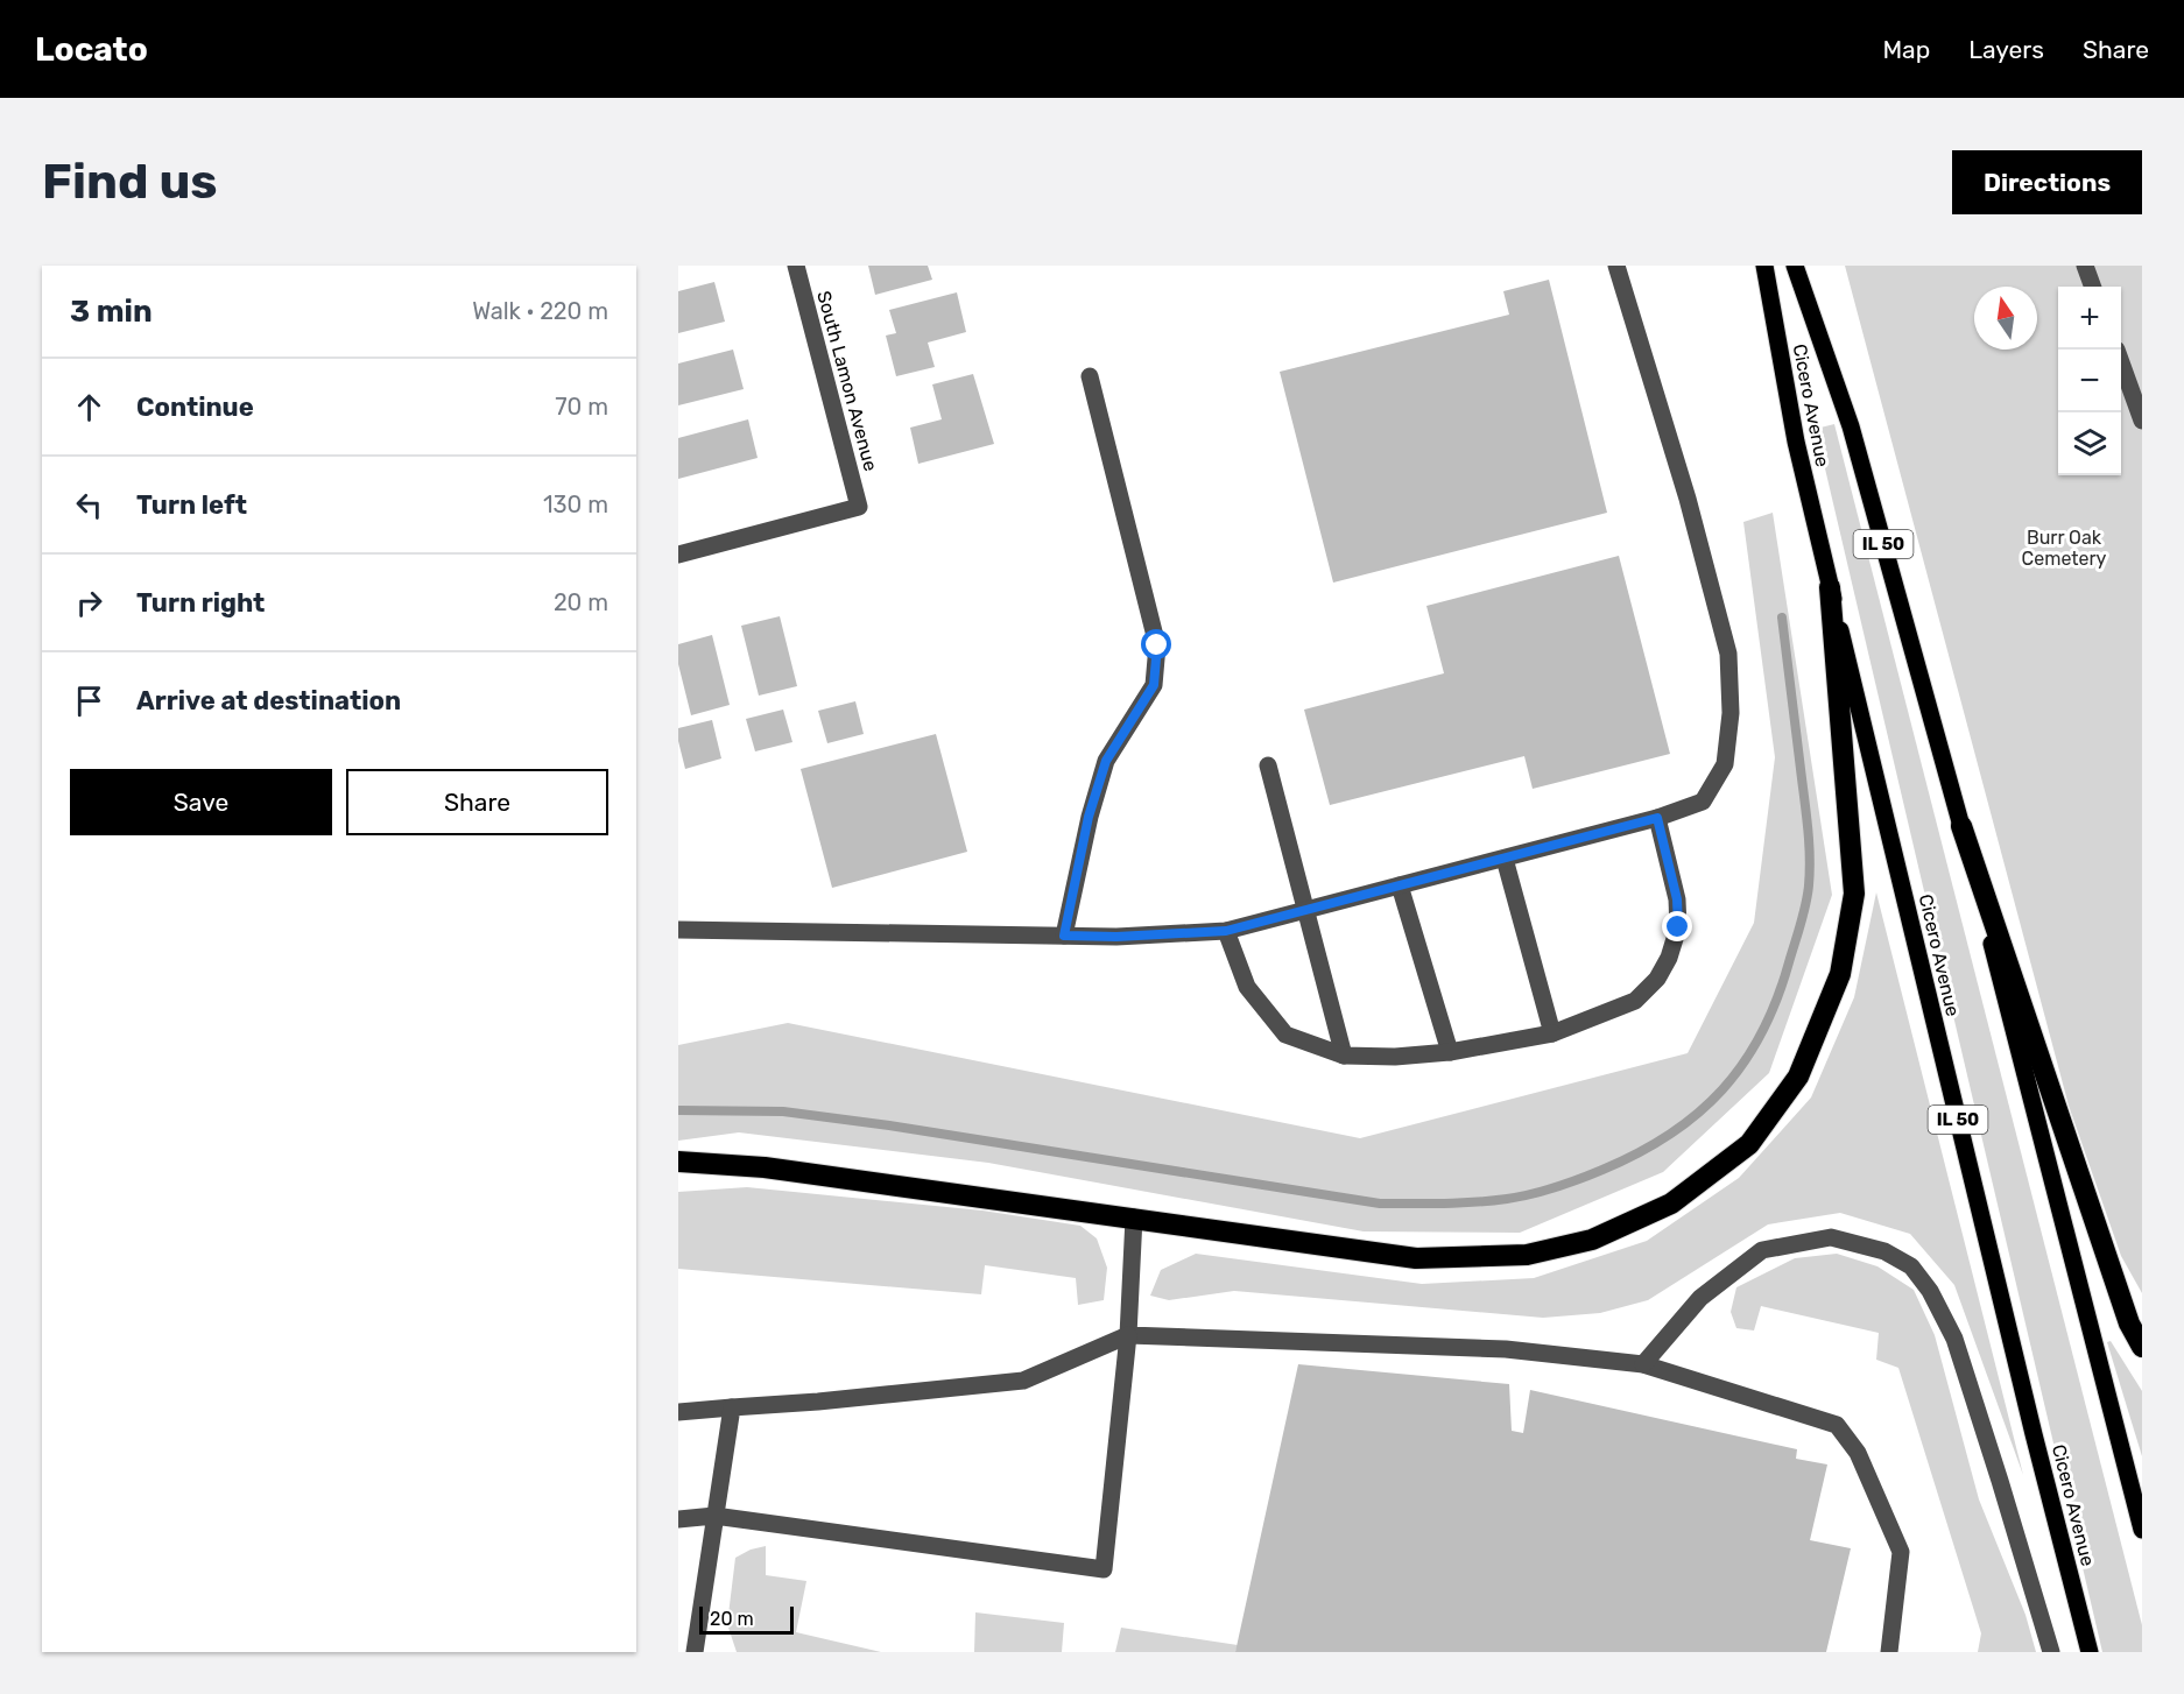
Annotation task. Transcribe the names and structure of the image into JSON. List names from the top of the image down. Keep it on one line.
{"streets":{"main road":["Cicero Avenue","IL 50"],"street":["South Lamon Avenue"]},"parks":["Burr Oak Cemetery"],"scale_bar":"20 m","north":"top","page":{"header":"Locato","nav":["Map","Layers","Share"],"buttons":["Directions",["Save","Share"]],"title":"Find us","heading":["3 min","Walk · 220 m"],"map_buttons":["+","−"],"list":[["Continue","70 m"],["Turn left","130 m"],["Turn right","20 m"],"Arrive at destination"],"scale":"20 m"}}
